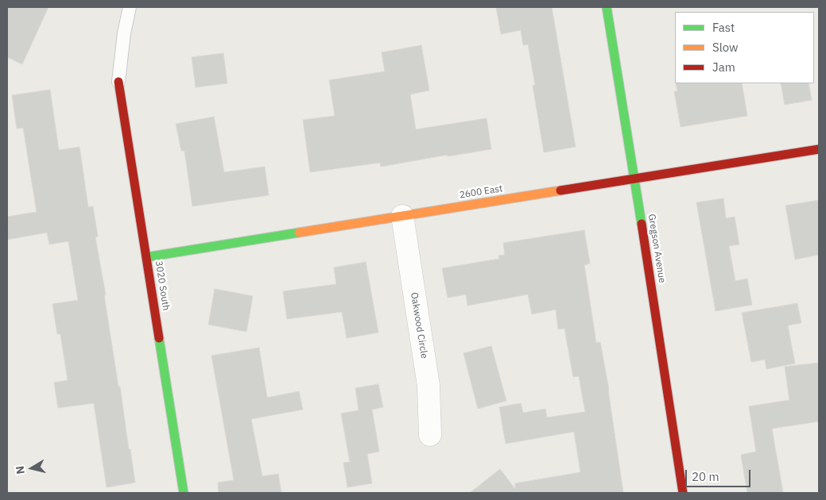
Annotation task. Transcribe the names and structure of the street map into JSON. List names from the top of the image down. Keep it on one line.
{"streets":{"street":["2600 East","Gregson Avenue","3020 South","Oakwood Circle"]},"crossings":[["2600 East","Gregson Avenue"],["2600 East","3020 South"],["2600 East","Oakwood Circle"]],"legend":["Fast","Slow","Jam"],"scale_bar":"20 m","north":"left"}
